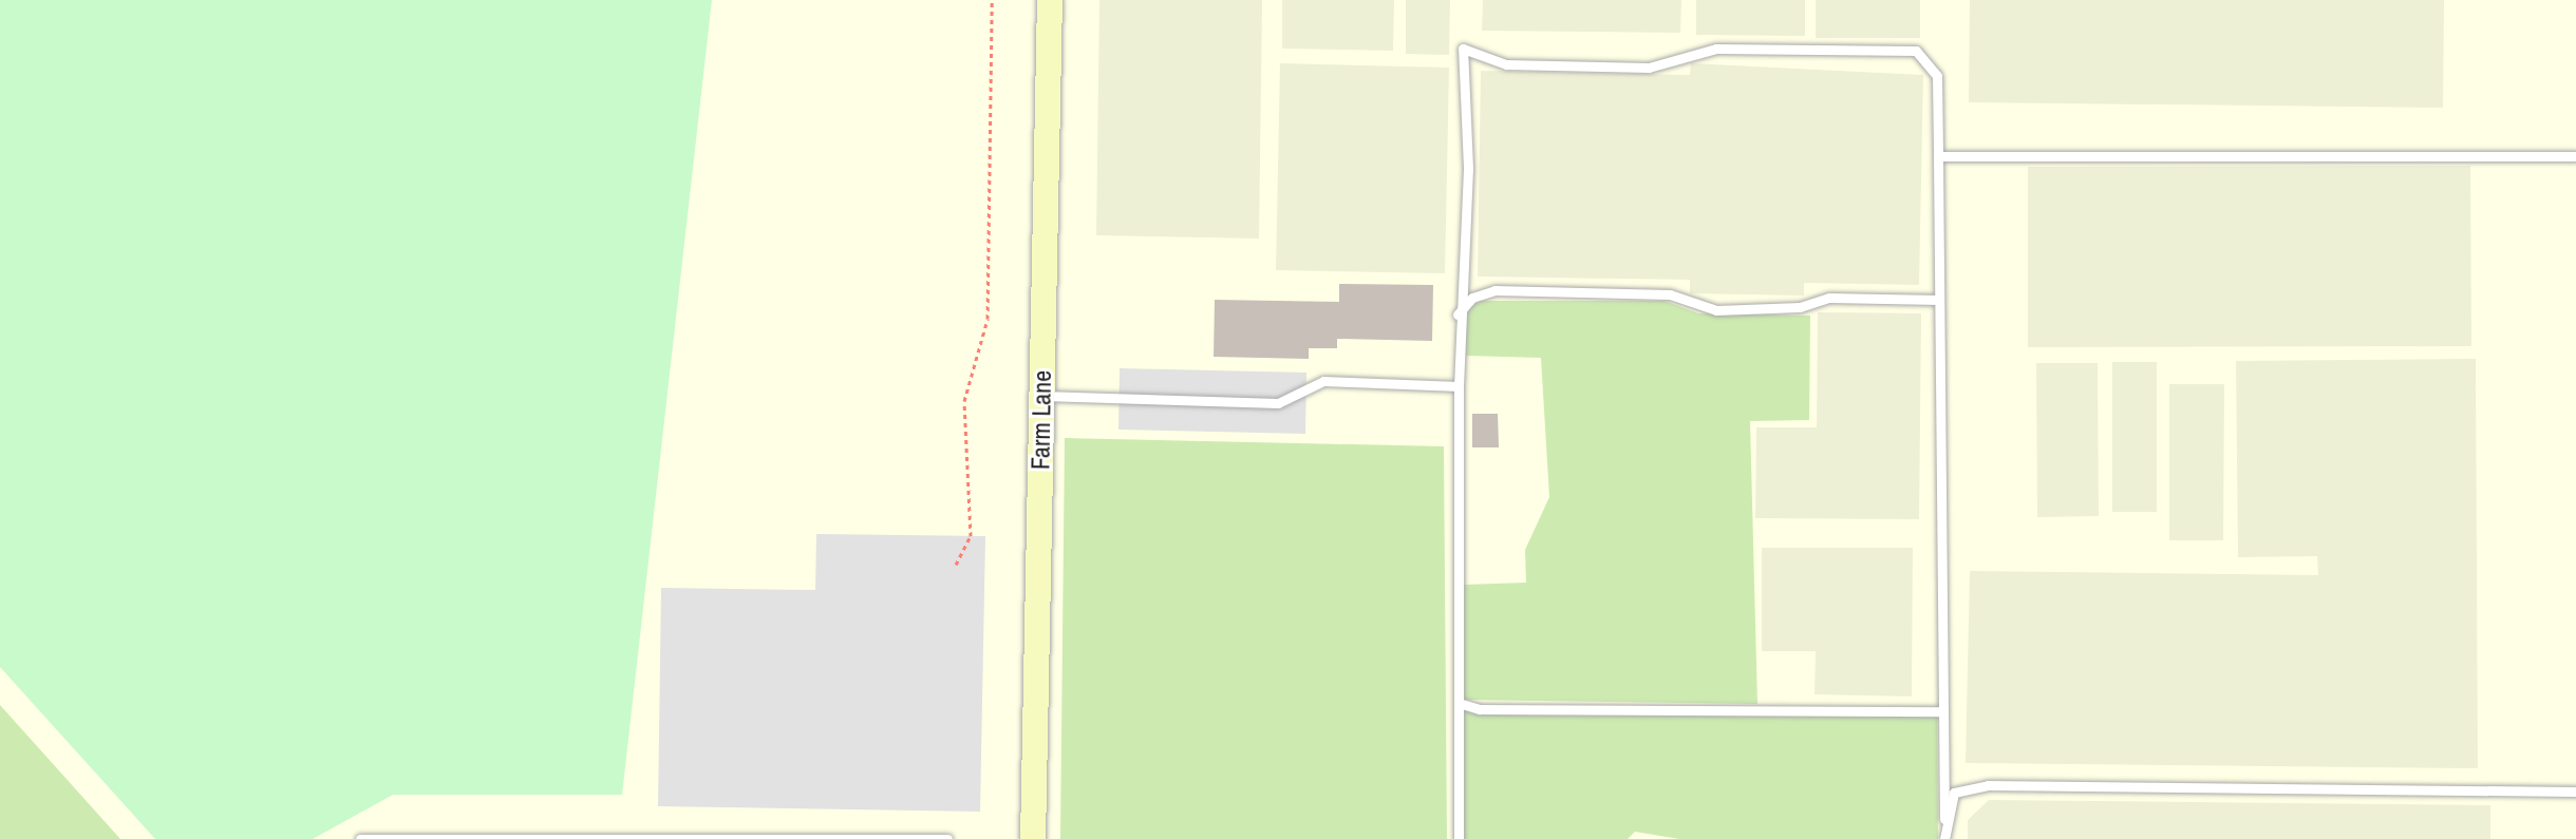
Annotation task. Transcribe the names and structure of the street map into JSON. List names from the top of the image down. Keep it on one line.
{"streets":{"street":["Farm Lane"]}}
